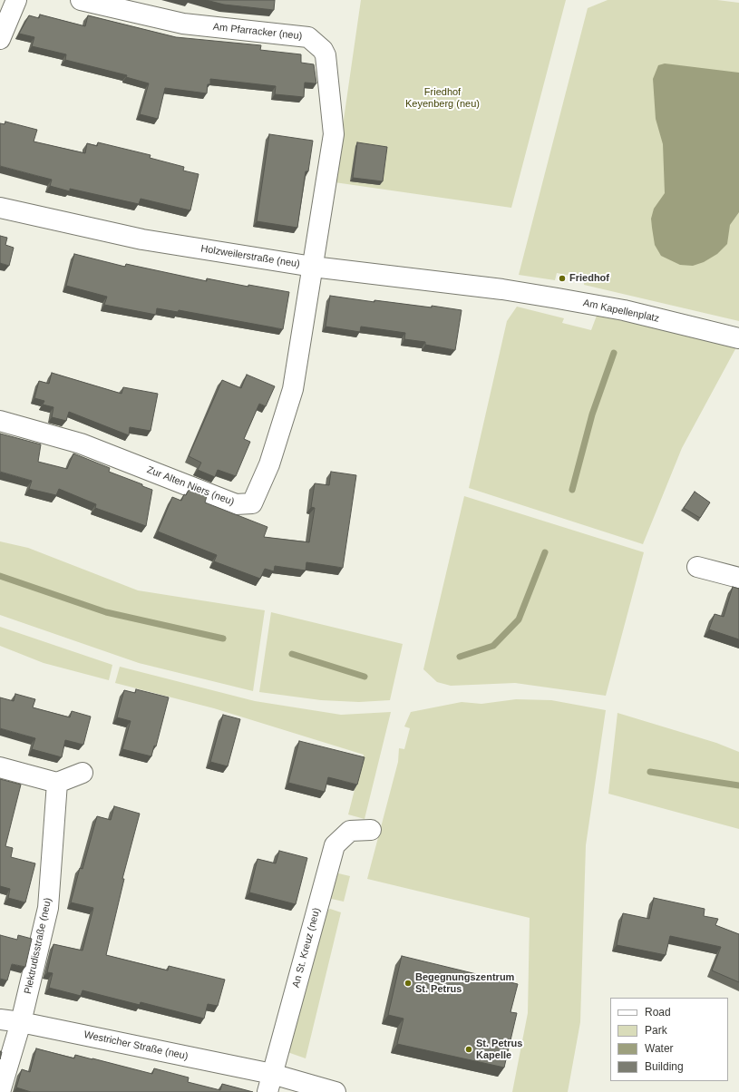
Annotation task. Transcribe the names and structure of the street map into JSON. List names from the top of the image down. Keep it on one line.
{"streets":{"street":["Am Pfarracker (neu)","Holzweilerstraße (neu)","Am Kapellenplatz","Zur Alten Niers (neu)","Plektrudisstraße (neu)","An St. Kreuz (neu)","Westricher Straße (neu)"]},"crossings":[["Am Pfarracker (neu)","Holzweilerstraße (neu)"],["Am Pfarracker (neu)","Zur Alten Niers (neu)"],["Holzweilerstraße (neu)","Am Kapellenplatz"],["Holzweilerstraße (neu)","Zur Alten Niers (neu)"],["Plektrudisstraße (neu)","Westricher Straße (neu)"],["An St. Kreuz (neu)","Westricher Straße (neu)"]],"parks":["Friedhof Keyenberg (neu)"],"places":["Friedhof","Begegnungszentrum St. Petrus","St. Petrus Kapelle"],"legend":["Road","Park","Water","Building"]}
